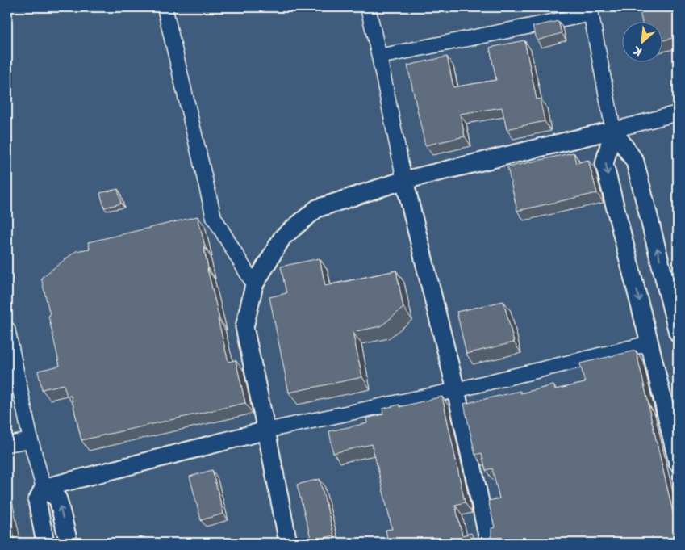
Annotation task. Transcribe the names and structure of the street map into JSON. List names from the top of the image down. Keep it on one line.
{"north":"bottom left"}
